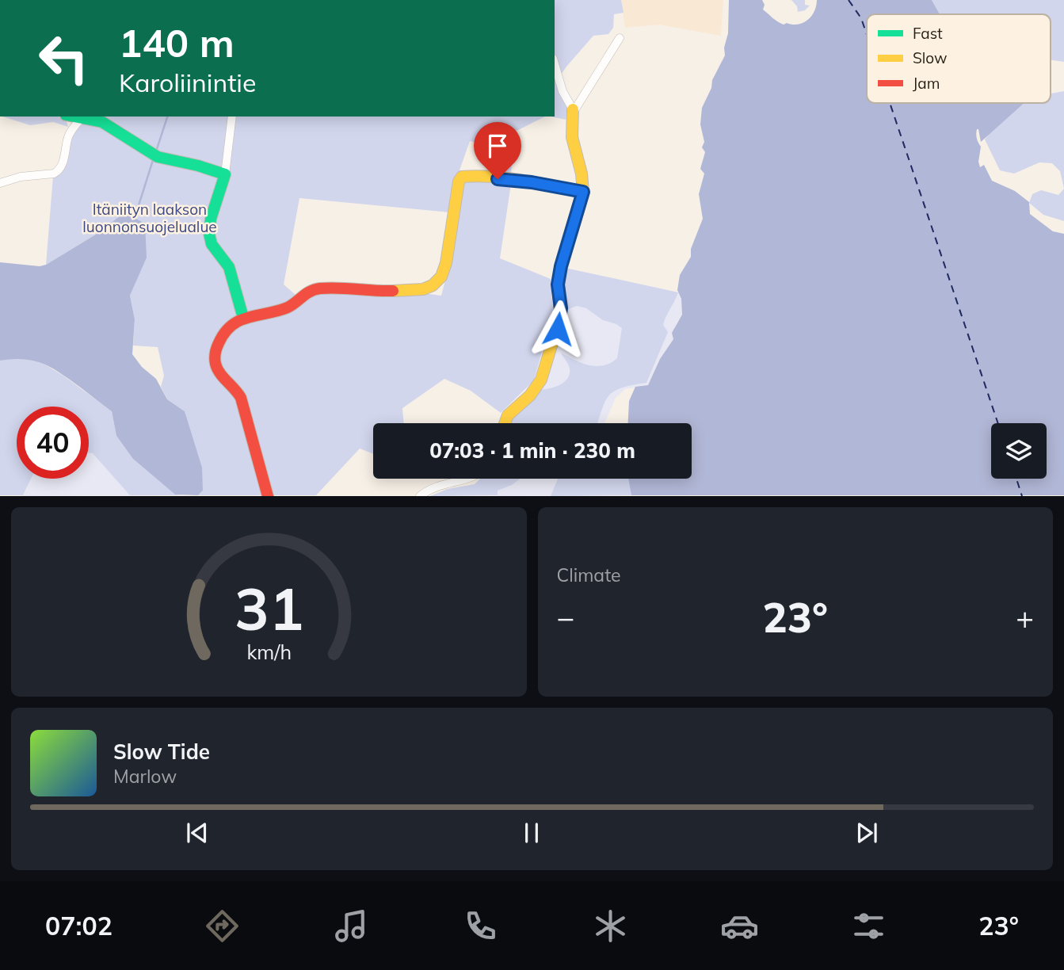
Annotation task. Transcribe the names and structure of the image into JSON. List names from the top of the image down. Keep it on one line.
{"parks":["Itäniityn laakson luonnonsuojelualue"],"legend":["Fast","Slow","Jam"],"page":{"turn":["140 m","Karoliinintie"],"limit":"40","trip":"07:03 · 1 min · 230 m","tile":"Climate","heat":["−","23°","+"],"song":["Slow Tide","Marlow"],"tabs":["07:02","23°"],"gauge":["31","km/h"]}}
